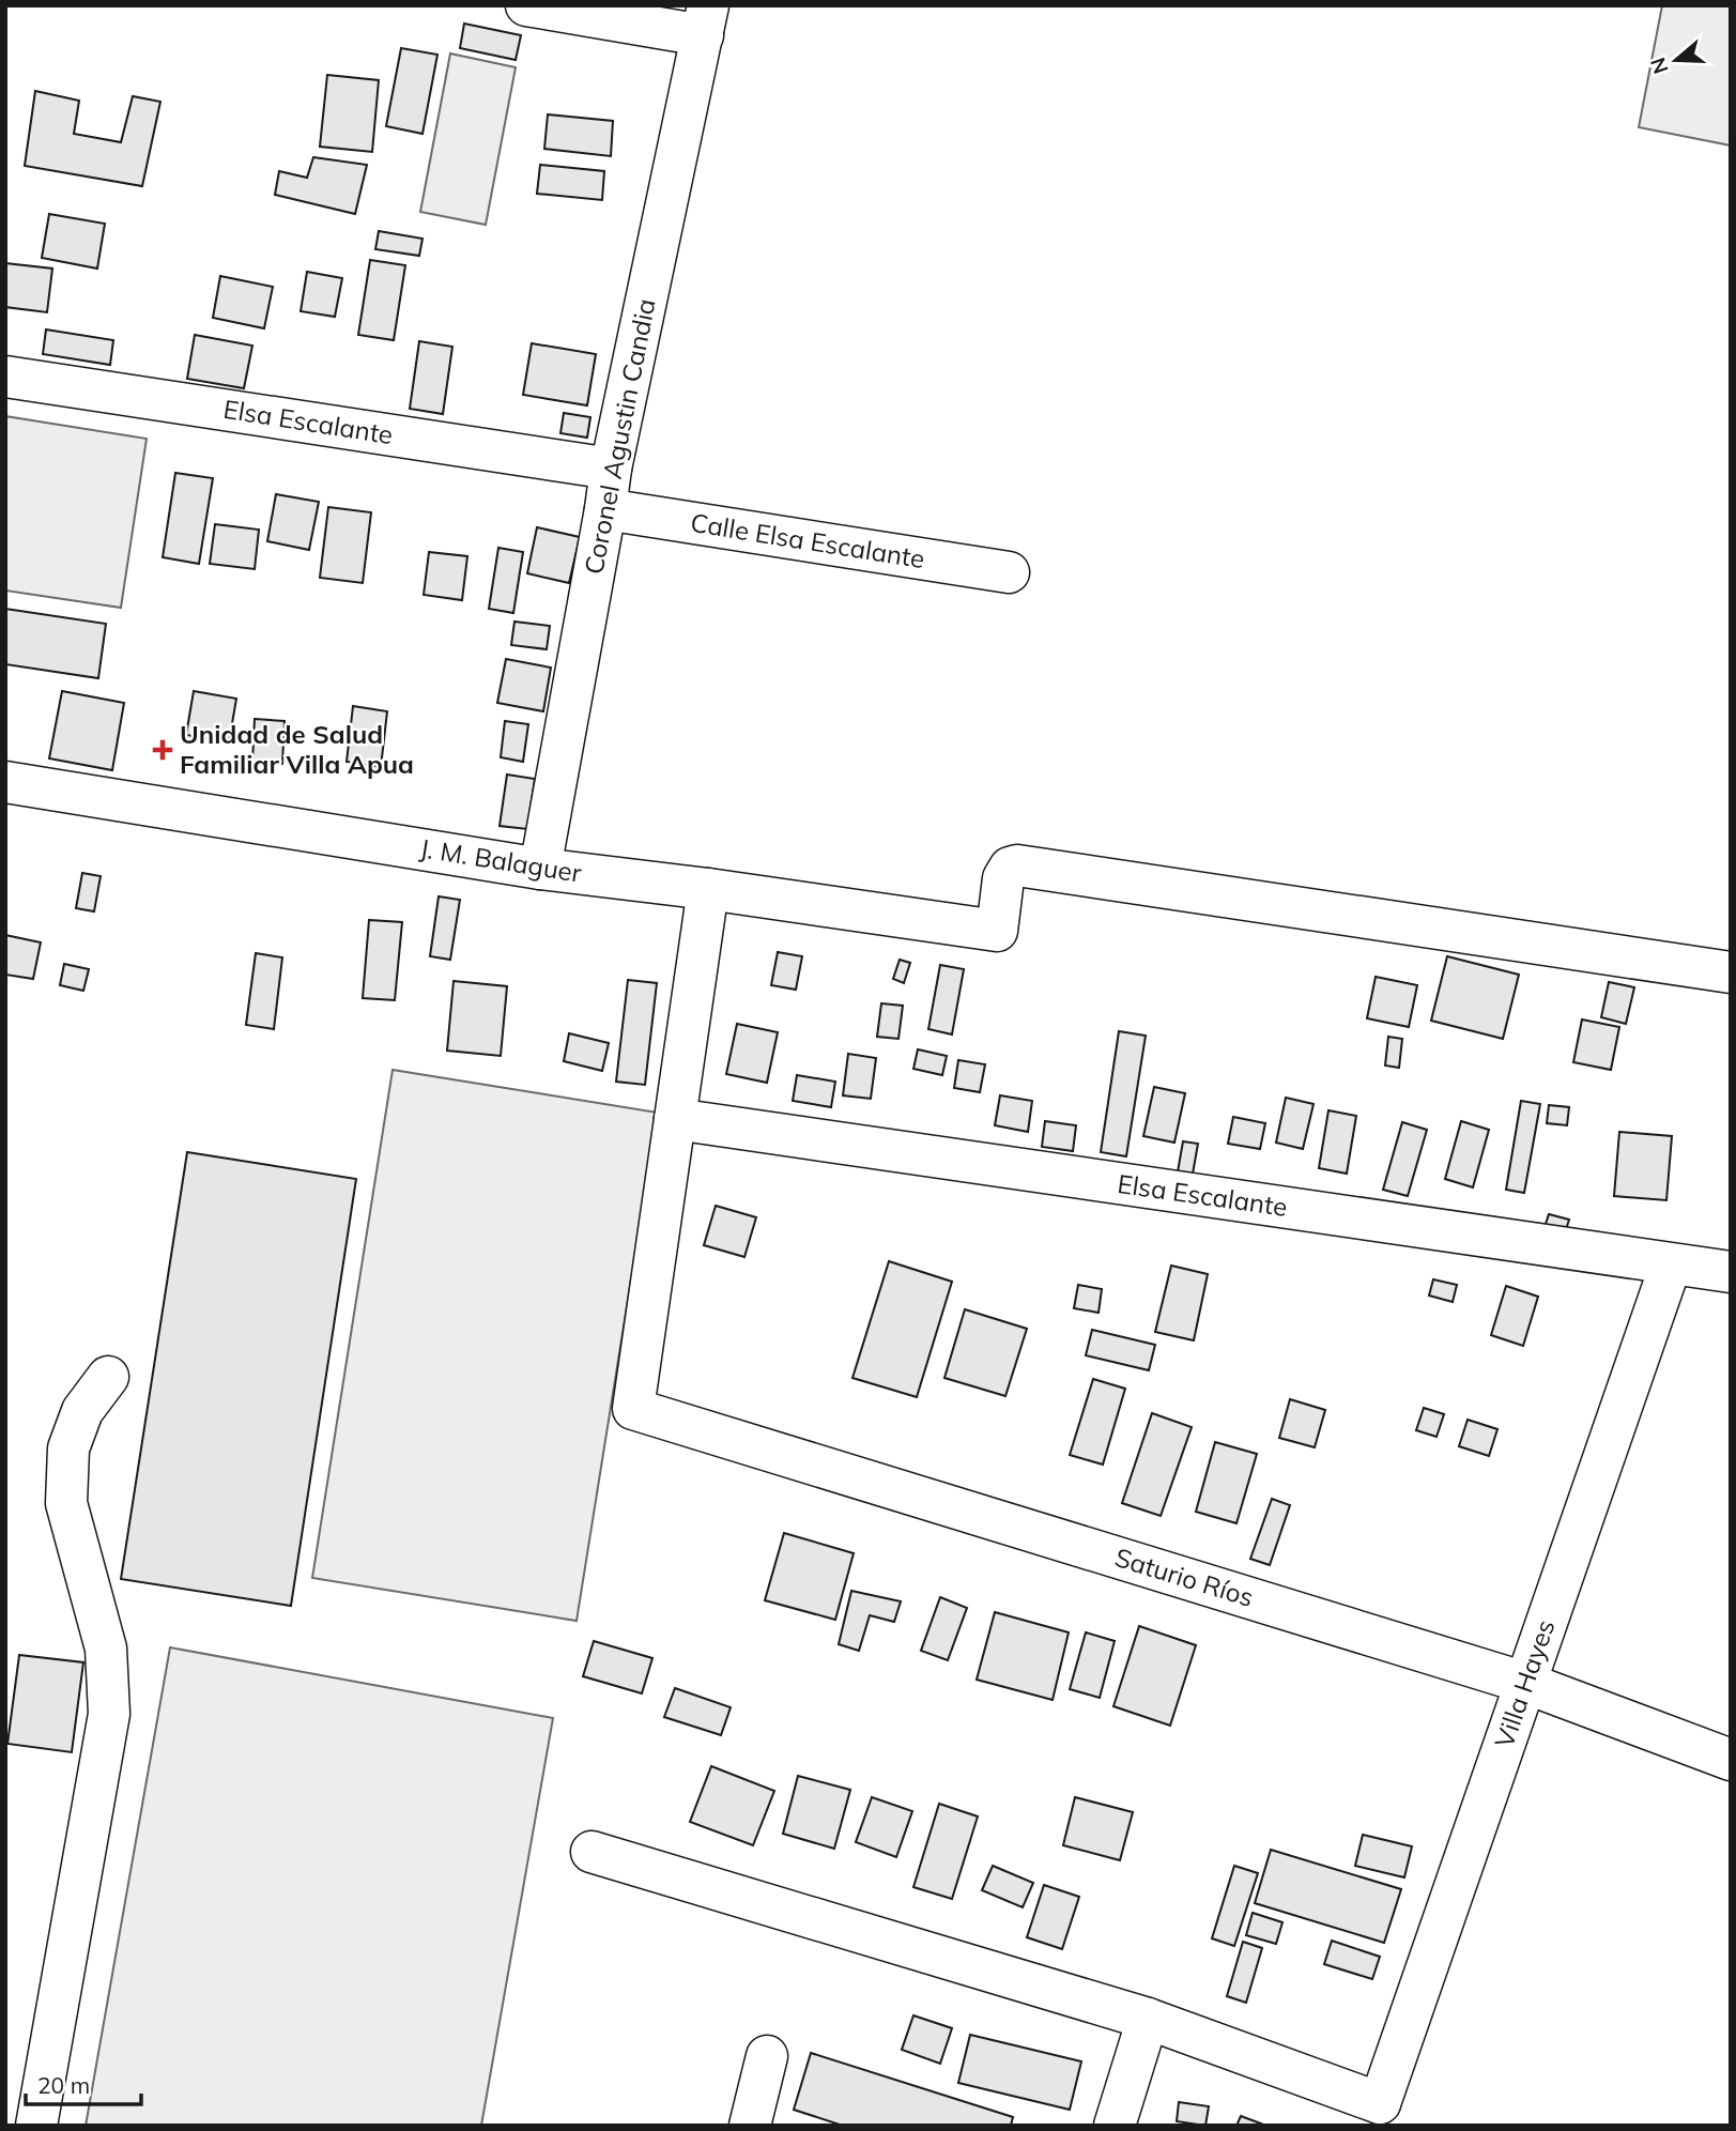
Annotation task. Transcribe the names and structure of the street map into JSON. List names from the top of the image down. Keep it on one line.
{"streets":{"street":["Elsa Escalante","Coronel Agustin Candia","Calle Elsa Escalante","J. M. Balaguer","Saturio Ríos","Villa Hayes"]},"crossings":[["Elsa Escalante","Coronel Agustin Candia"],["Elsa Escalante","Saturio Ríos"],["Elsa Escalante","Villa Hayes"],["Coronel Agustin Candia","Calle Elsa Escalante"],["Coronel Agustin Candia","J. M. Balaguer"],["Saturio Ríos","Villa Hayes"]],"places":{"health":["Unidad de Salud Familiar Villa Apua"]},"scale_bar":"20 m","north":"left"}
